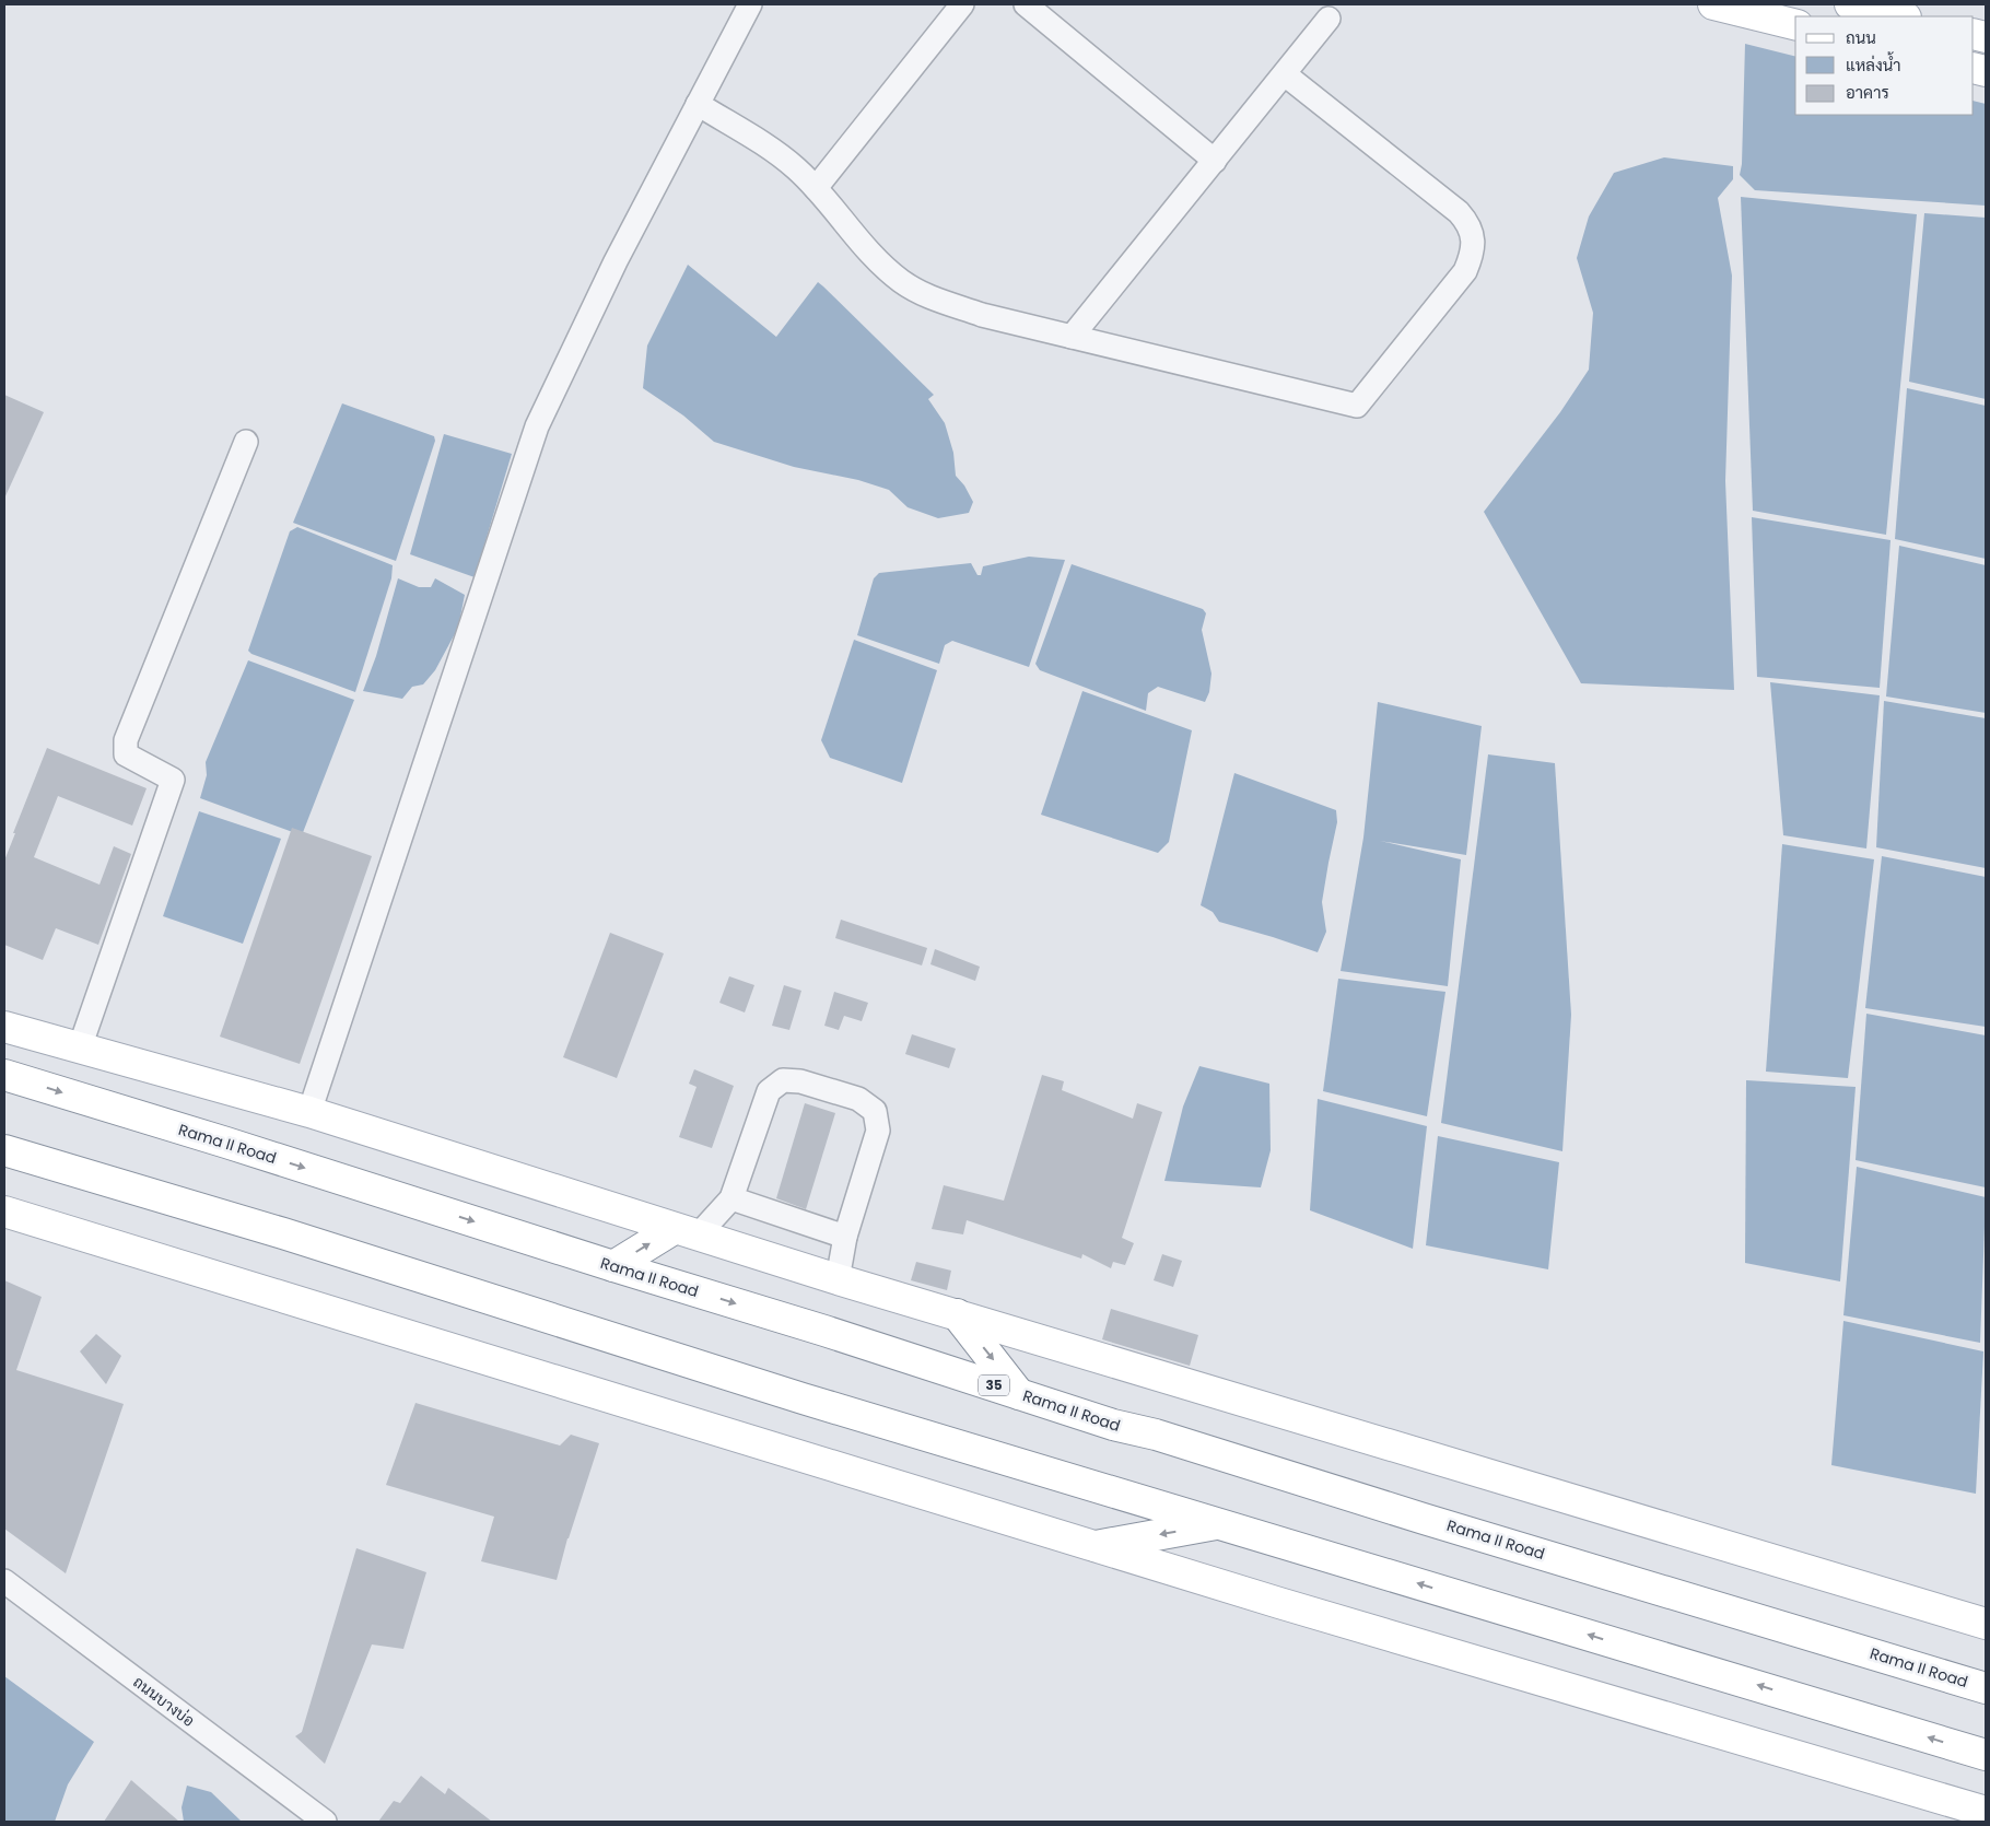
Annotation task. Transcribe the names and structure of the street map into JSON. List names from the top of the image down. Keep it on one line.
{"streets":{"main road":["Rama II Road","35"],"street":["ถนนบางบ่อ"]},"legend":["ถนน","แหล่งน้ำ","อาคาร"]}
